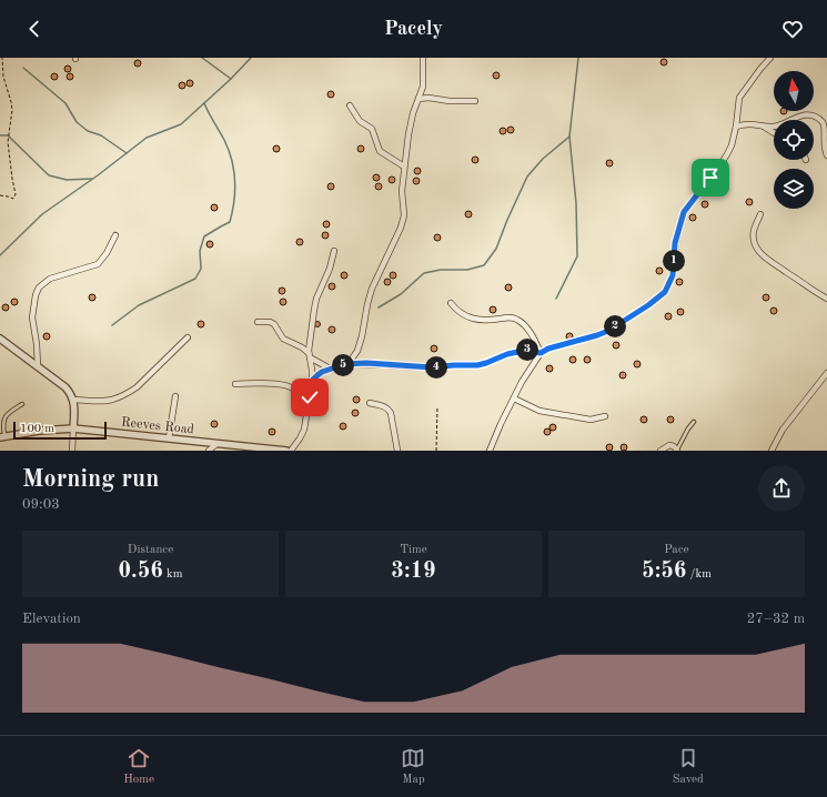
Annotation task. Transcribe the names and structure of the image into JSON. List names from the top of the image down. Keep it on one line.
{"streets":{"street":["Reeves Road"]},"scale_bar":"100 m","north":"top","page":{"header":"Pacely","pins":["1","2","3","5","4"],"scale":"100 m","heading":["Morning run","09:03"],"stats":[["Distance","0.56 km"],["Time","3:19"],["Pace","5:56 /km"]],"chart":["Elevation","27–32 m"],"tabs":["Home","Map","Saved"]}}
